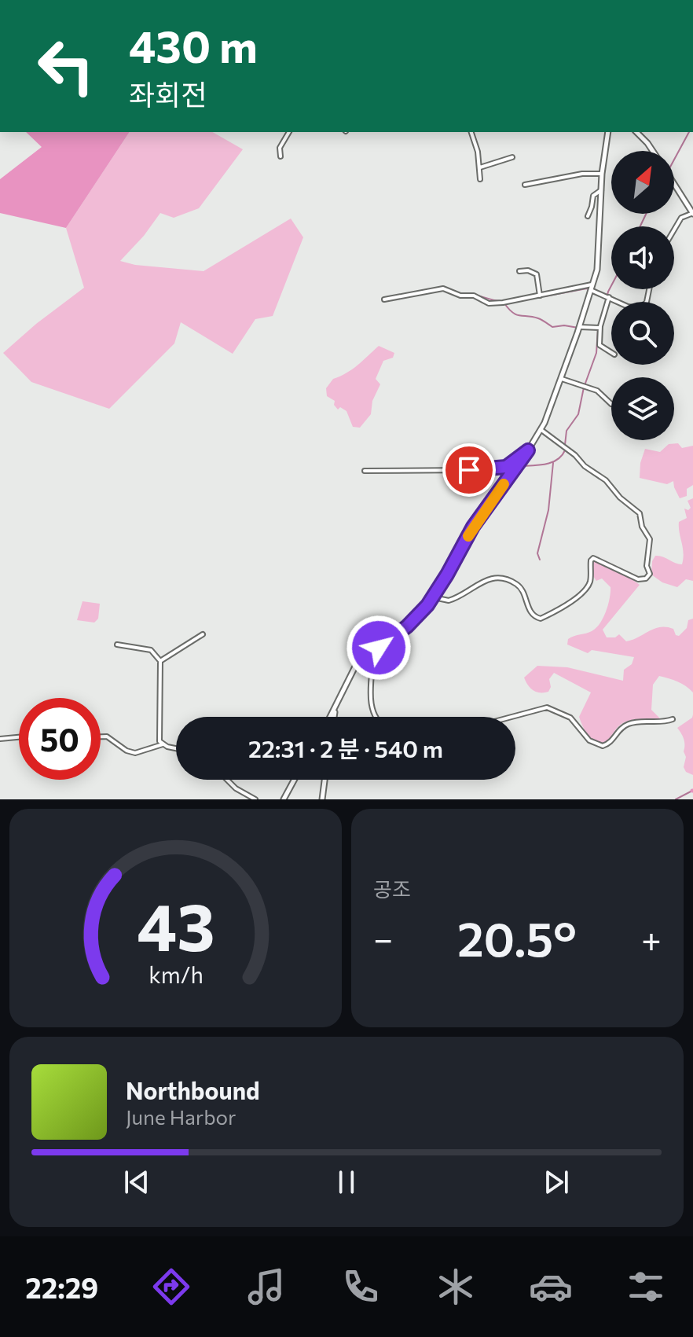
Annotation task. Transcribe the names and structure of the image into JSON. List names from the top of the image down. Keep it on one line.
{"north":"top right","page":{"turn":["430 m","좌회전"],"limit":"50","trip":"22:31 · 2 분 · 540 m","tile":"공조","heat":["−","20.5°","+"],"song":["Northbound","June Harbor"],"tabs":"22:29","gauge":["43","km/h"]}}
